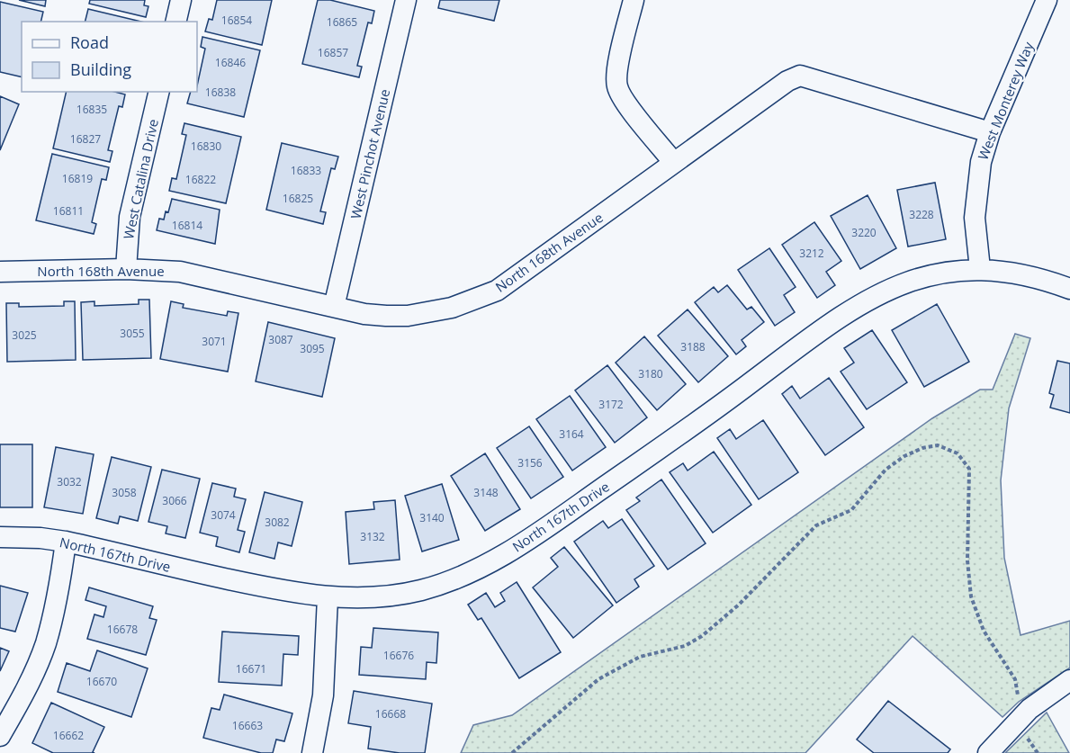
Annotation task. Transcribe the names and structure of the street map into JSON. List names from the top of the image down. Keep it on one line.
{"streets":{"street":["West Monterey Way","West Pinchot Avenue","West Catalina Drive","North 168th Avenue","North 167th Drive"]},"crossings":[["West Monterey Way","North 168th Avenue"],["West Monterey Way","North 167th Drive"],["West Pinchot Avenue","North 168th Avenue"],["West Catalina Drive","North 168th Avenue"]],"house_numbers":["16854","16865","16857","16846","16838","16835","16827","16830","16833","16819","16822","16825","16811","3228","16814","3220","3212","3055","3025","3087","3071","3188","3095","3180","3172","3164","3156","3032","3058","3148","3066","3074","3140","3082","3132","16678","16676","16671","16670","16668","16663","16662"],"legend":["Road","Building"]}
